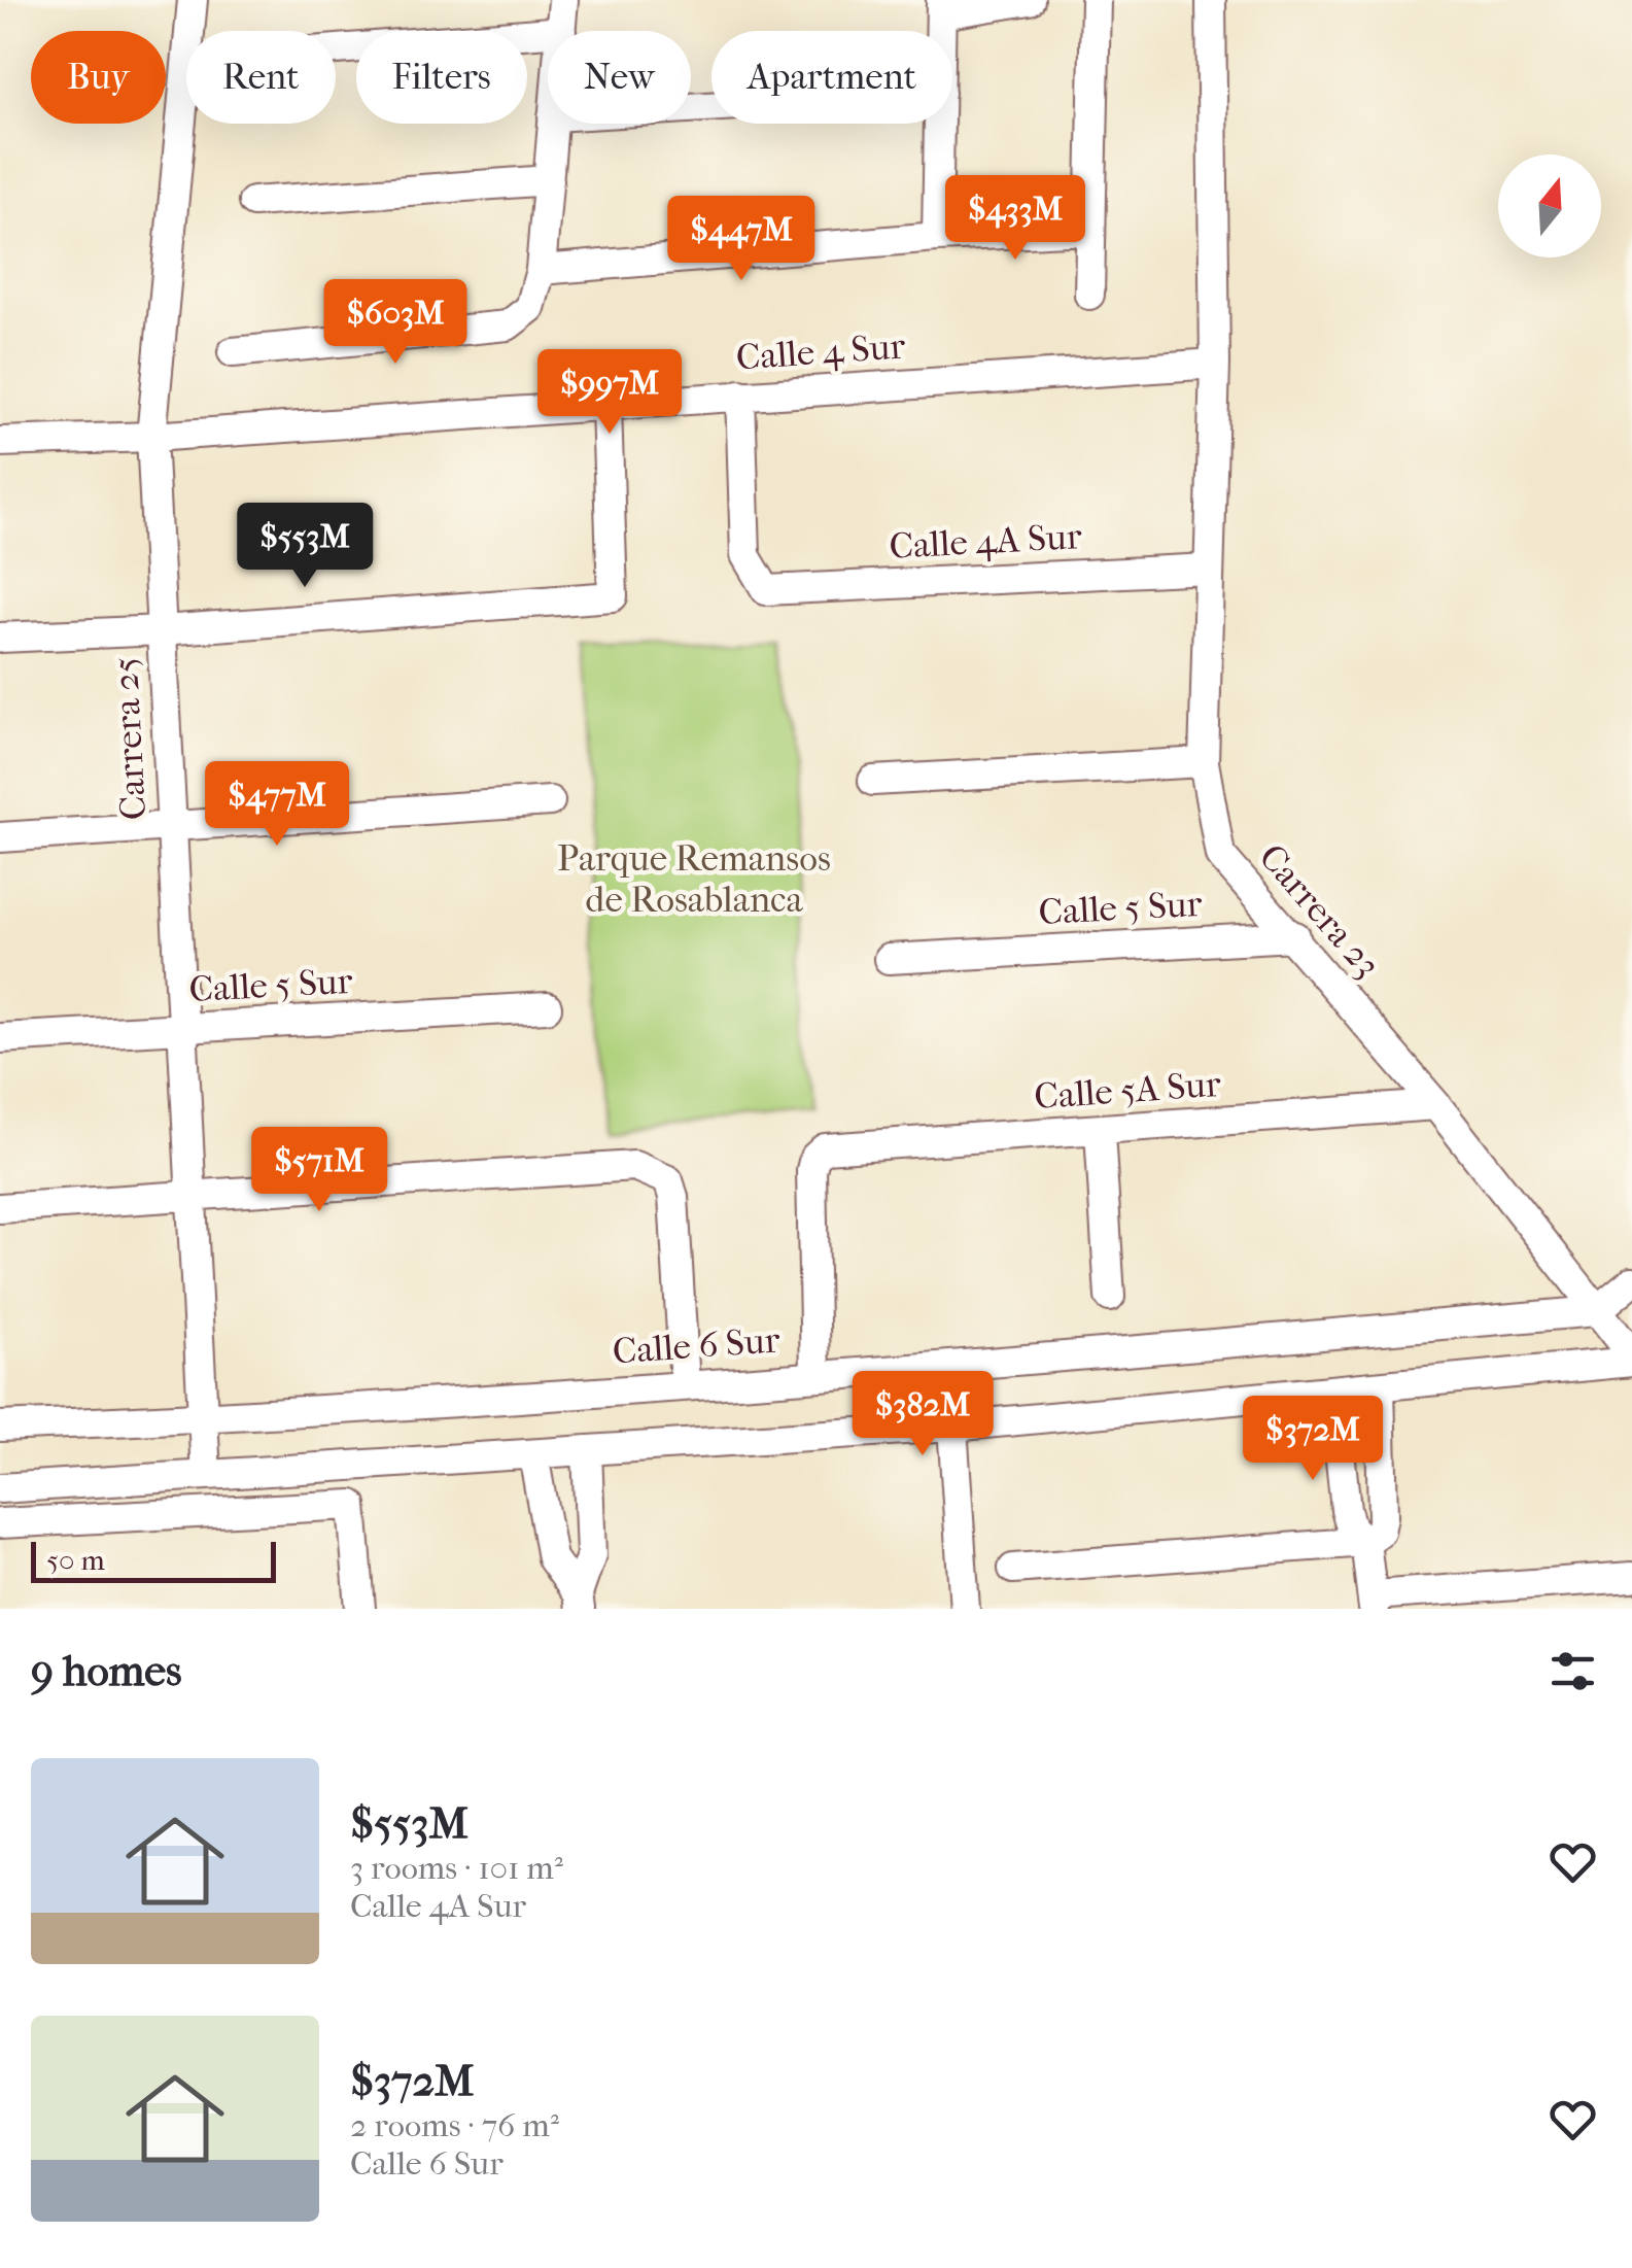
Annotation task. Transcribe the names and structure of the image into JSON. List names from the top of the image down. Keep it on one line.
{"streets":{"street":["Calle 4 Sur","Calle 4A Sur","Carrera 25","Calle 5 Sur","Carrera 23","Calle 5A Sur","Calle 6 Sur"]},"crossings":[["Calle 4 Sur","Calle 4A Sur"],["Calle 4 Sur","Carrera 25"],["Calle 4 Sur","Carrera 23"],["Calle 4A Sur","Carrera 23"],["Carrera 25","Calle 5 Sur"],["Carrera 25","Calle 6 Sur"],["Calle 5 Sur","Carrera 23"],["Carrera 23","Calle 5A Sur"],["Carrera 23","Calle 6 Sur"],["Calle 5A Sur","Calle 6 Sur"]],"parks":["Parque Remansos de Rosablanca"],"scale_bar":"50 m","north":"top","page":{"chip":["Buy","Rent","Filters","New","Apartment"],"price":["$433M","$447M","$603M","$997M","$553M","$477M","$571M","$382M","$372M"],"scale":"50 m","heading":"9 homes","list":[{"name":"$553M","note":"3 rooms · 101 m² · Calle 4A Sur"},{"name":"$372M","note":"2 rooms · 76 m² · Calle 6 Sur"}]}}
